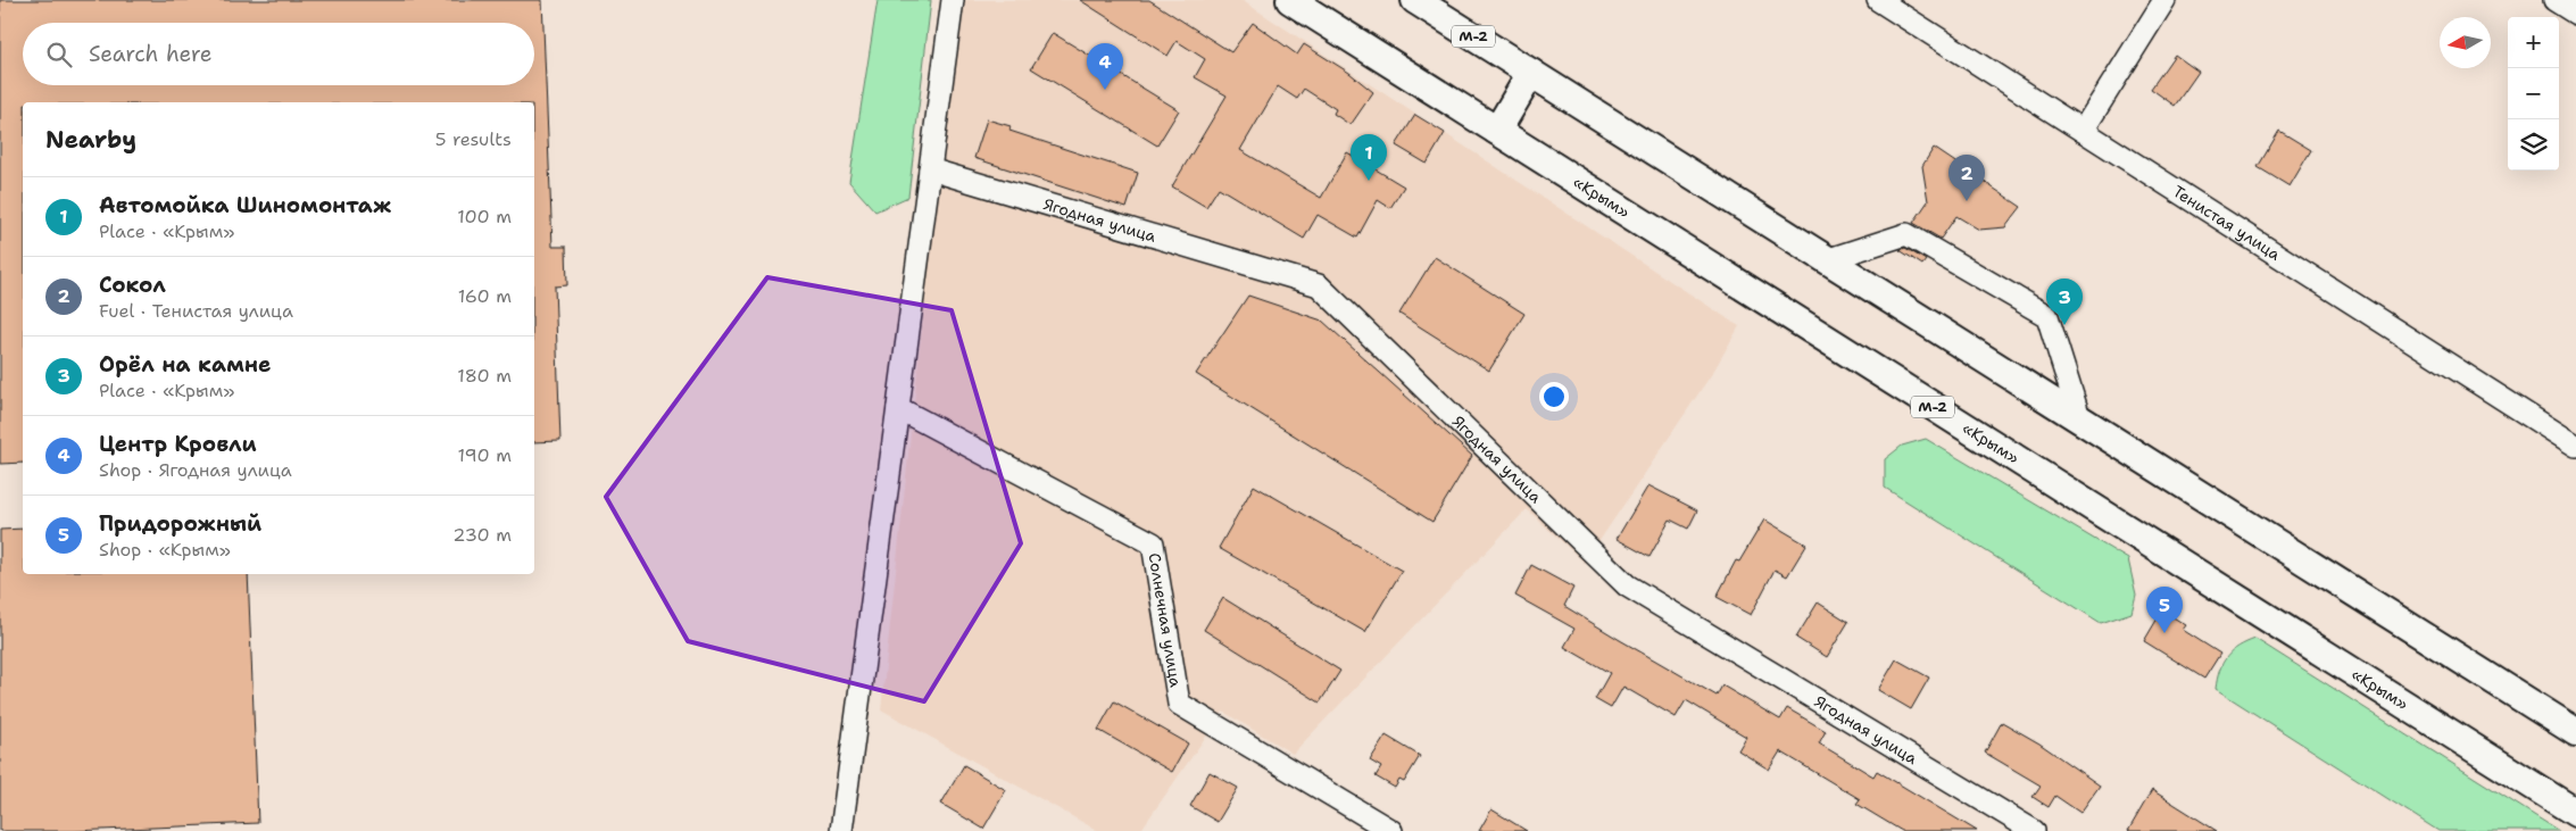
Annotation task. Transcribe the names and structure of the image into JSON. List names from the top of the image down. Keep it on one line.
{"streets":{"main road":["М-2","«Крым»"],"street":["Ягодная улица","Тенистая улица","Солнечная улица"]},"north":"left","page":{"map_buttons":["+","−"],"search":"Search here","pins":["4","1","2","3","5"],"heading":["Nearby","5 results"],"list":[{"mark":"1","name":"Автомойка Шиномонтаж","note":"Place · «Крым»","value":"100 m"},{"mark":"2","name":"Сокол","note":"Fuel · Тенистая улица","value":"160 m"},{"mark":"3","name":"Орёл на камне","note":"Place · «Крым»","value":"180 m"},{"mark":"4","name":"Центр Кровли","note":"Shop · Ягодная улица","value":"190 m"},{"mark":"5","name":"Придорожный","note":"Shop · «Крым»","value":"230 m"}]}}
